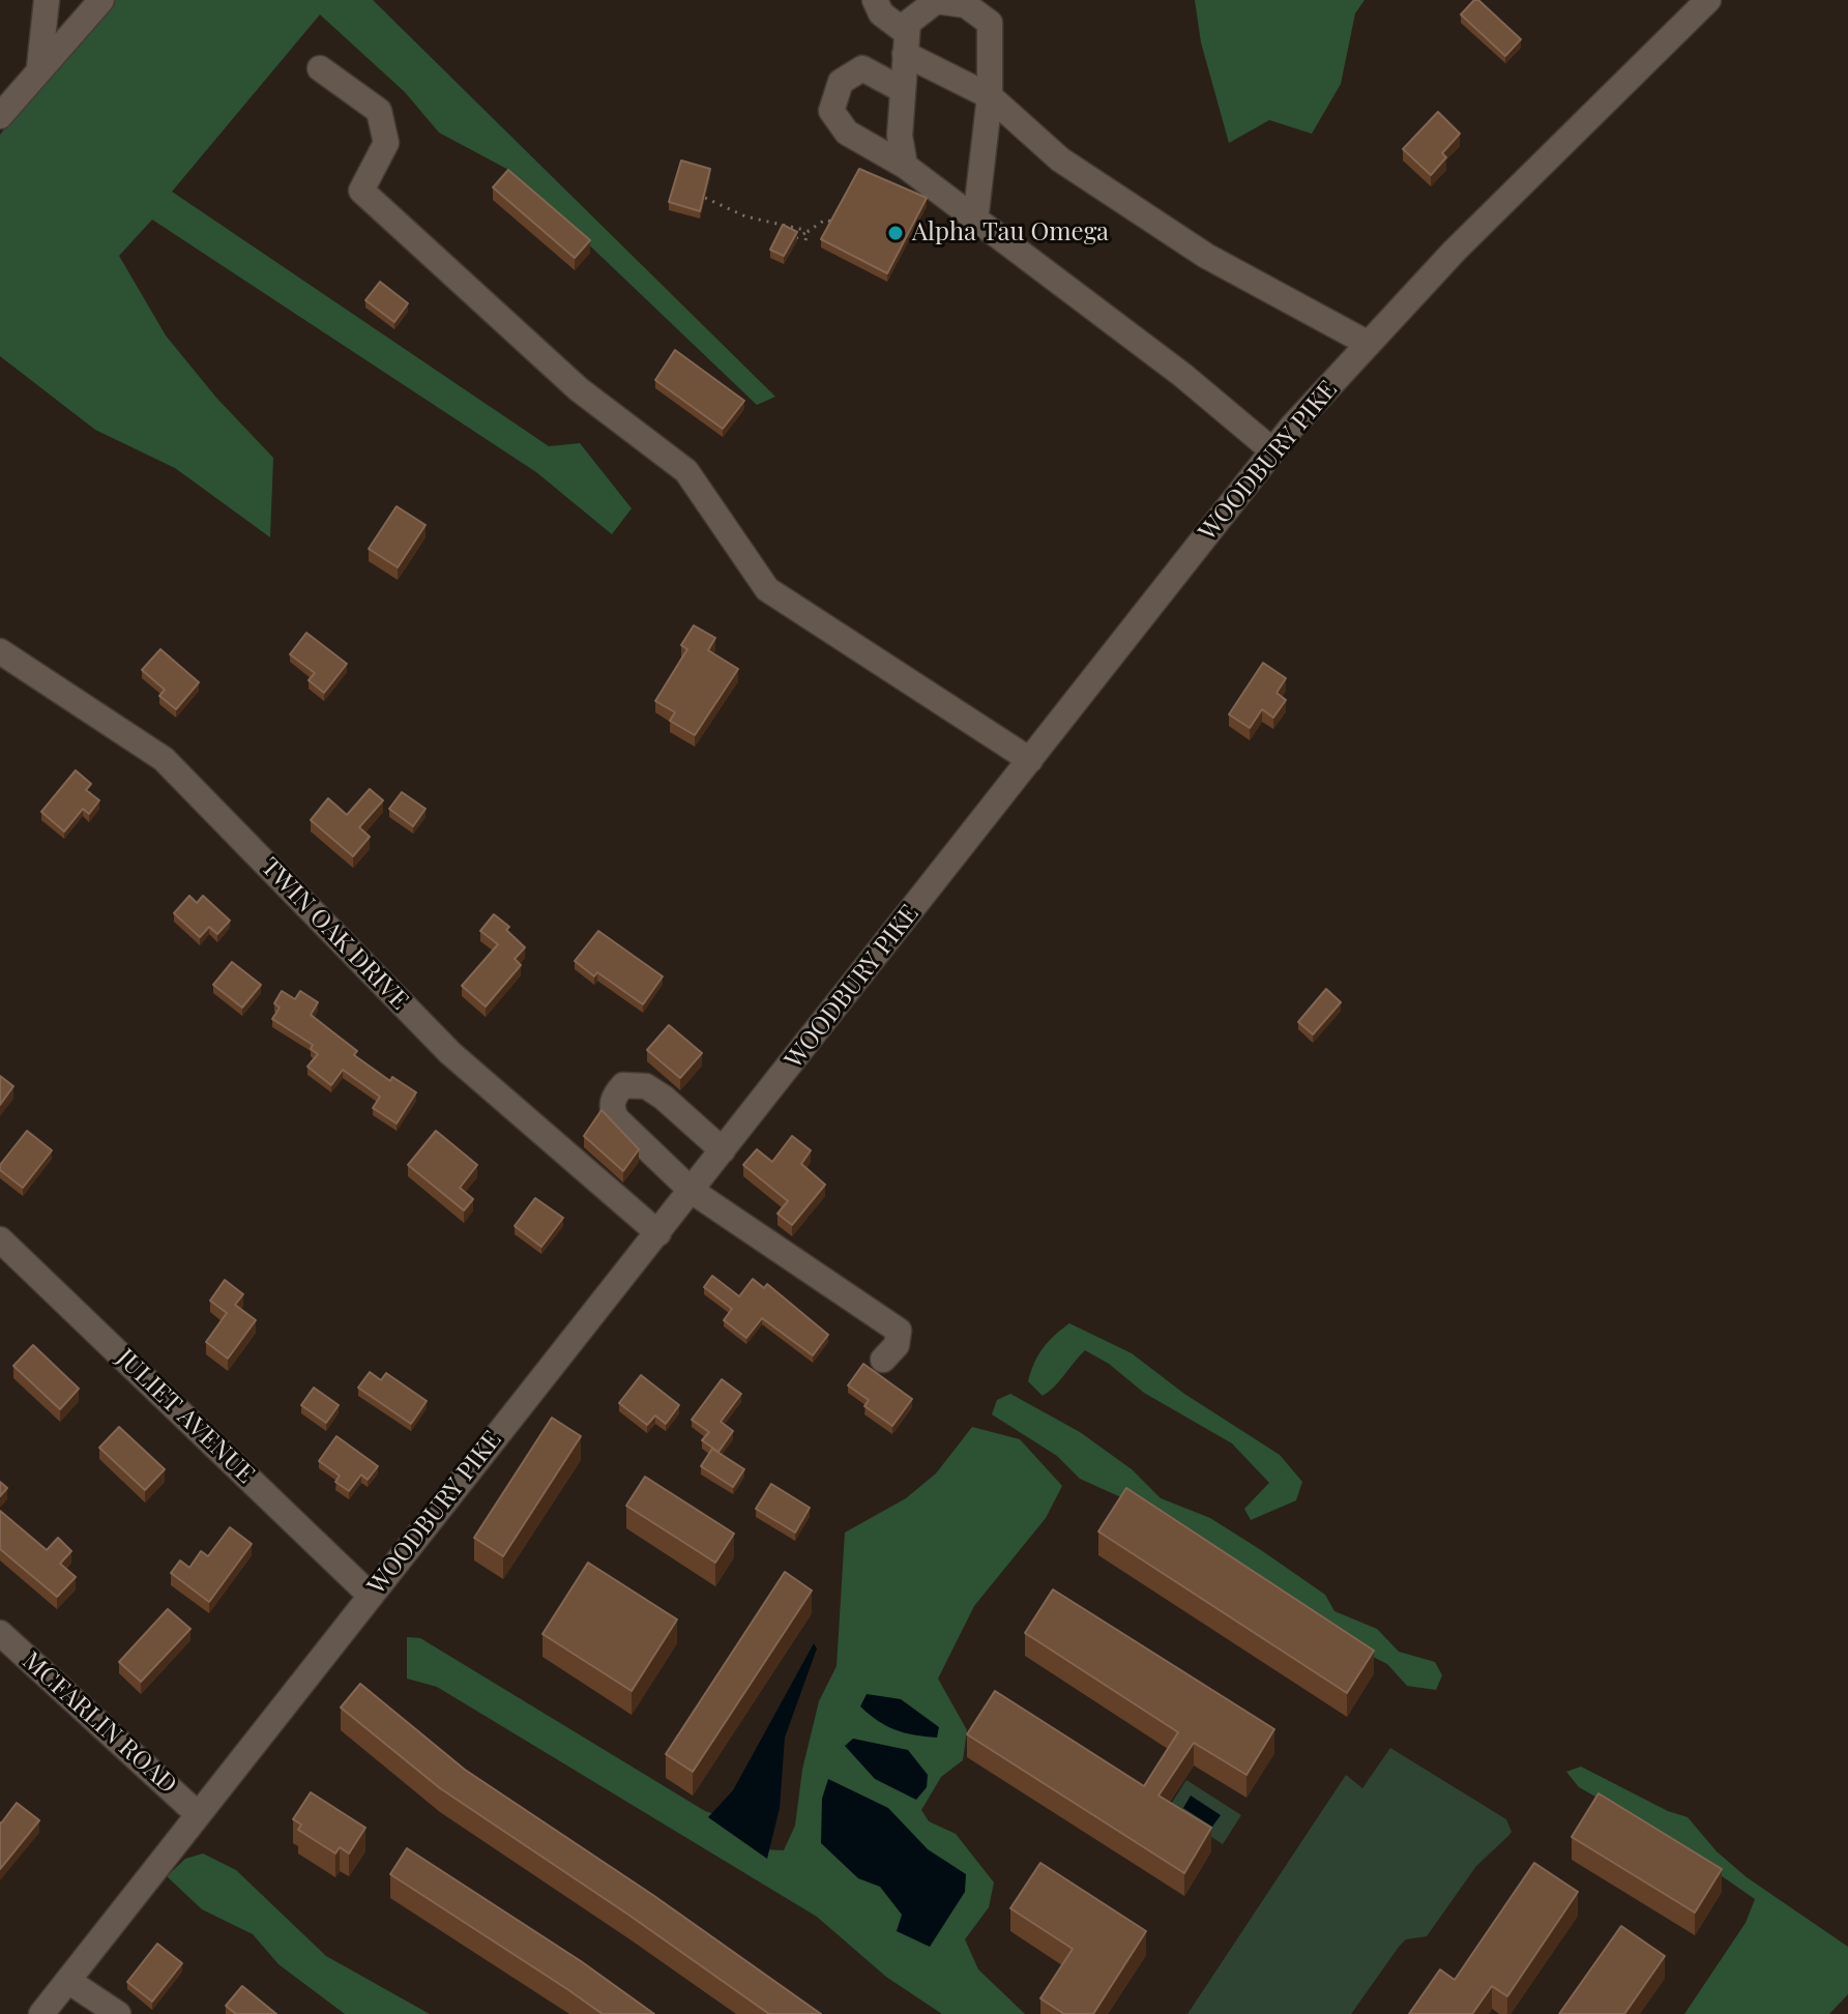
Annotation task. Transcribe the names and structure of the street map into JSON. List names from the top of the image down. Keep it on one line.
{"streets":{"street":["WOODBURY PIKE","TWIN OAK DRIVE","JULIET AVENUE","MCFARLIN ROAD"]},"crossings":[["WOODBURY PIKE","TWIN OAK DRIVE"],["WOODBURY PIKE","JULIET AVENUE"],["WOODBURY PIKE","MCFARLIN ROAD"]],"places":["Alpha Tau Omega"]}
